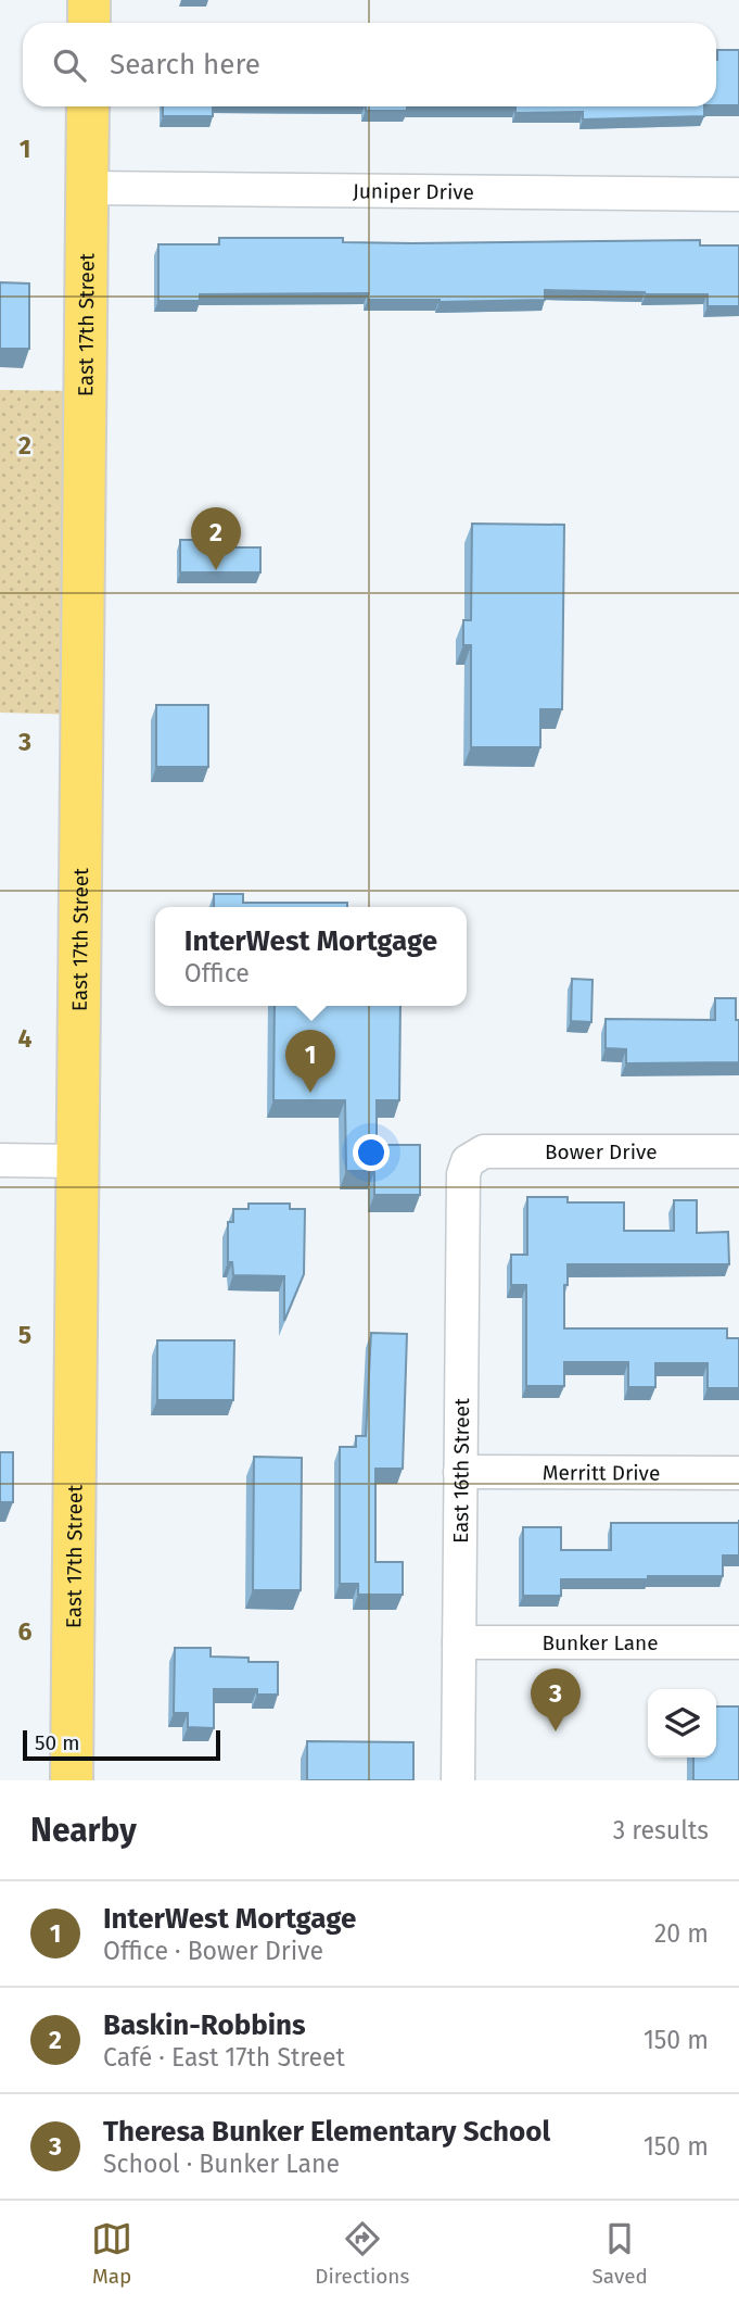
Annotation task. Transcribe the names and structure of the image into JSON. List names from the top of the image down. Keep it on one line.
{"streets":{"main road":["East 17th Street"],"street":["Juniper Drive","Bower Drive","East 16th Street","Merritt Drive","Bunker Lane"]},"crossings":[["Juniper Drive","East 17th Street"],["Bower Drive","East 16th Street"],["East 16th Street","Merritt Drive"],["East 16th Street","Bunker Lane"]],"scale_bar":"50 m","page":{"search":"Search here","pins":["2","1","3"],"popup":["InterWest Mortgage","Office"],"scale":"50 m","heading":["Nearby","3 results"],"list":[{"mark":"1","name":"InterWest Mortgage","note":"Office · Bower Drive","value":"20 m"},{"mark":"2","name":"Baskin-Robbins","note":"Café · East 17th Street","value":"150 m"},{"mark":"3","name":"Theresa Bunker Elementary School","note":"School · Bunker Lane","value":"150 m"}],"nav":["Map","Directions","Saved"]},"grid":{"rows":["1","2","3","4","5","6"]}}
